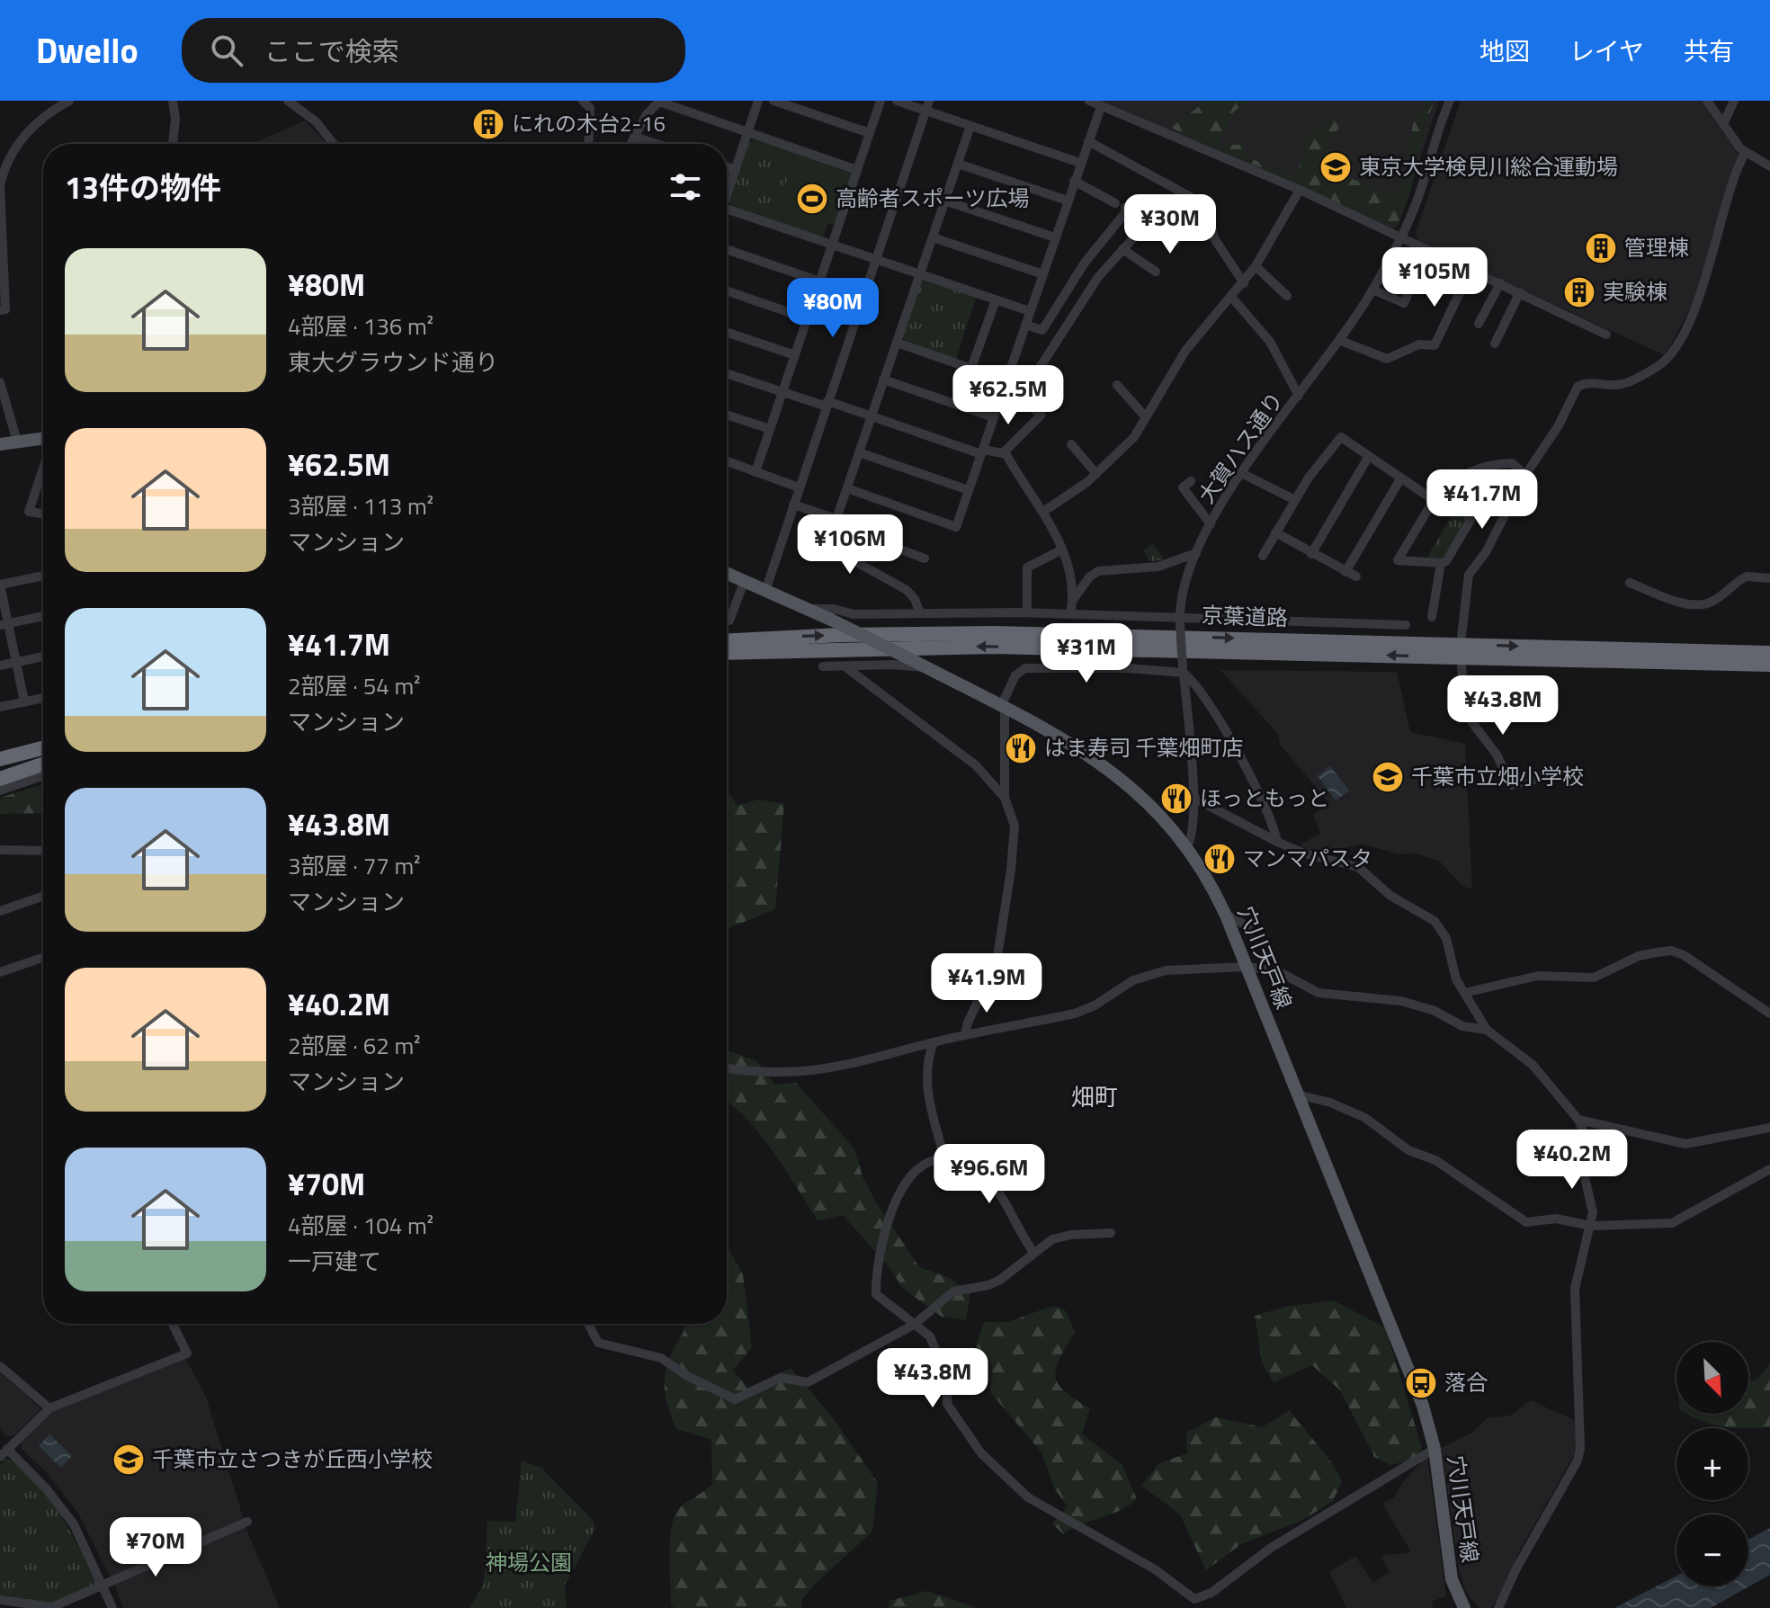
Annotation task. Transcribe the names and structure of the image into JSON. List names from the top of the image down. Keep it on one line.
{"streets":{"highway":["京葉道路"],"main road":["穴川天戸線"],"street":["大賀ハス通り"]},"crossings":[["大賀ハス通り","穴川天戸線"]],"districts":["畑町"],"parks":["神場公園"],"places":{"building":["にれの木台2-16","管理棟","実験棟"],"school or university":["東京大学検見川総合運動場","千葉市立畑小学校","千葉市立さつきが丘西小学校"],"sports":["高齢者スポーツ広場"],"restaurant":["はま寿司 千葉畑町店","ほっともっと","マンマパスタ"],"bus stop":["落合"]},"north":"bottom right","page":{"header":"Dwello","search":"ここで検索","nav":["地図","レイヤ","共有"],"heading":"13件の物件","price":["¥30M","¥105M","¥80M","¥62.5M","¥41.7M","¥106M","¥31M","¥43.8M","¥41.9M","¥40.2M","¥96.6M","¥43.8M","¥70M"],"list":[{"name":"¥80M","note":"4部屋 · 136 m² · 東大グラウンド通り"},{"name":"¥62.5M","note":"3部屋 · 113 m² · マンション"},{"name":"¥41.7M","note":"2部屋 · 54 m² · マンション"},{"name":"¥43.8M","note":"3部屋 · 77 m² · マンション"},{"name":"¥40.2M","note":"2部屋 · 62 m² · マンション"},{"name":"¥70M","note":"4部屋 · 104 m² · 一戸建て"}],"map_buttons":["+","−"]}}
